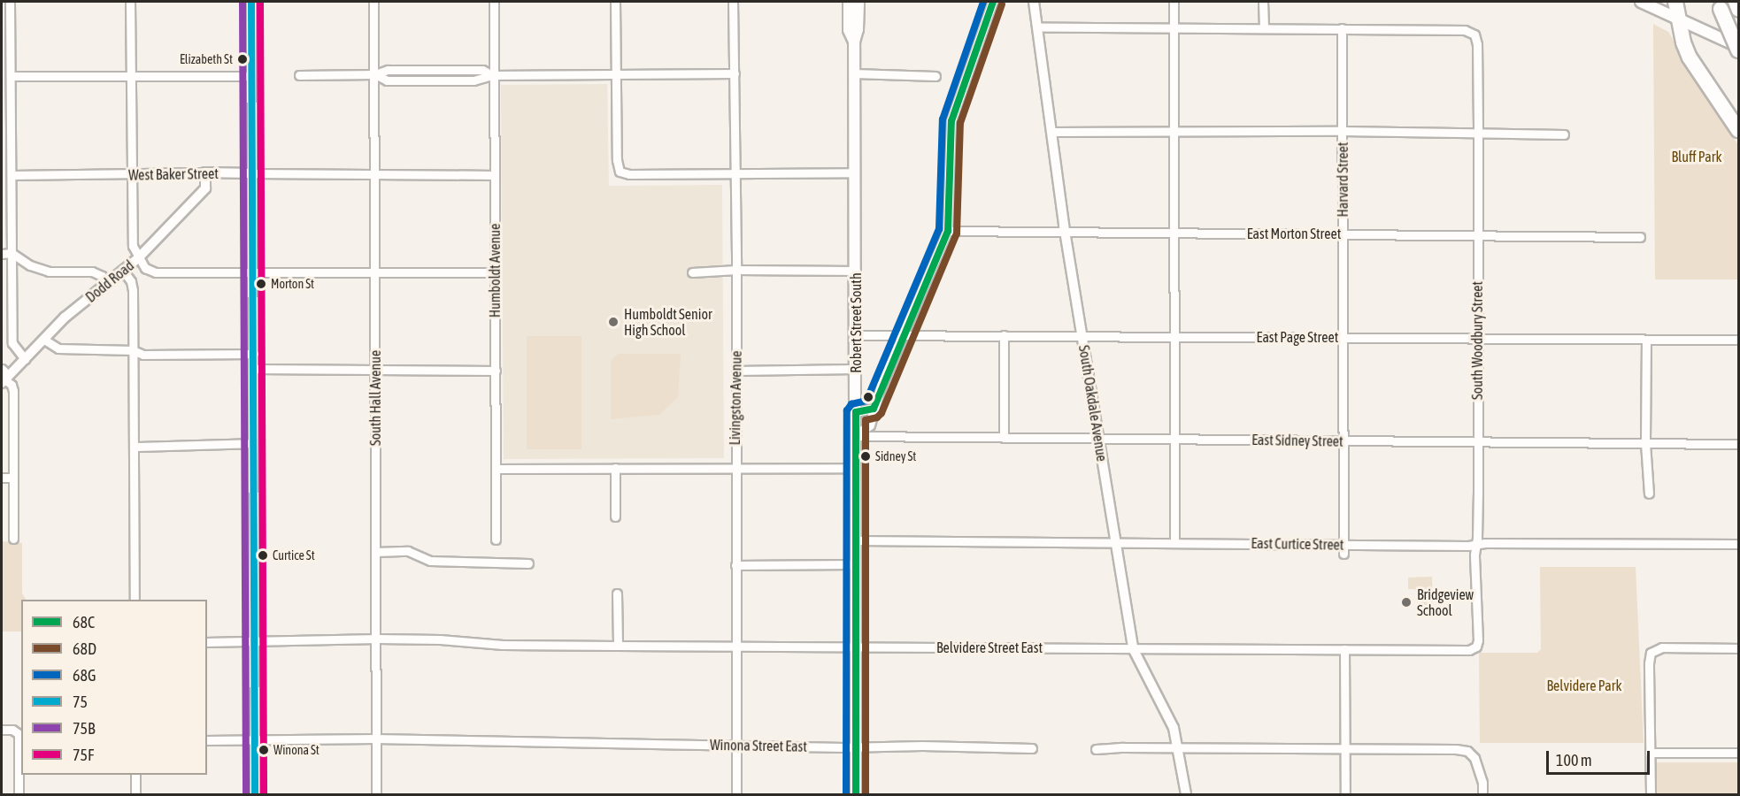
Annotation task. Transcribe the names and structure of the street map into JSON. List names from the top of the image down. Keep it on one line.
{"streets":{"main road":["Robert Street South"],"street":["West Baker Street","Harvard Street","East Morton Street","Humboldt Avenue","Dodd Road","East Page Street","South Woodbury Street","South Hall Avenue","Livingston Avenue","South Oakdale Avenue","East Sidney Street","East Curtice Street","Belvidere Street East","Winona Street East"]},"crossings":[["West Baker Street","Humboldt Avenue"],["West Baker Street","Dodd Road"],["West Baker Street","South Hall Avenue"],["Harvard Street","East Morton Street"],["Harvard Street","East Page Street"],["Harvard Street","South Woodbury Street"],["Harvard Street","East Sidney Street"],["Harvard Street","East Curtice Street"],["East Morton Street","South Woodbury Street"],["East Morton Street","South Oakdale Avenue"],["Robert Street South","East Page Street"],["Robert Street South","East Sidney Street"],["Robert Street South","East Curtice Street"],["Robert Street South","Belvidere Street East"],["Robert Street South","Winona Street East"],["East Page Street","South Woodbury Street"],["East Page Street","South Oakdale Avenue"],["South Woodbury Street","East Sidney Street"],["South Woodbury Street","East Curtice Street"],["South Woodbury Street","Belvidere Street East"],["South Hall Avenue","Belvidere Street East"],["South Hall Avenue","Winona Street East"],["Livingston Avenue","Belvidere Street East"],["Livingston Avenue","Winona Street East"],["South Oakdale Avenue","East Sidney Street"],["South Oakdale Avenue","East Curtice Street"],["South Oakdale Avenue","Belvidere Street East"]],"parks":["Bluff Park","Belvidere Park"],"places":["Elizabeth St","Morton St","Humboldt Senior High School","Sidney St","Curtice St","Bridgeview School","Winona St"],"lines":["transit line 68C","transit line 68G","transit line 75","transit line 75B","transit line 75F","transit line 68D"],"legend":["68C","68D","68G","75","75B","75F"],"scale_bar":"100 m"}
